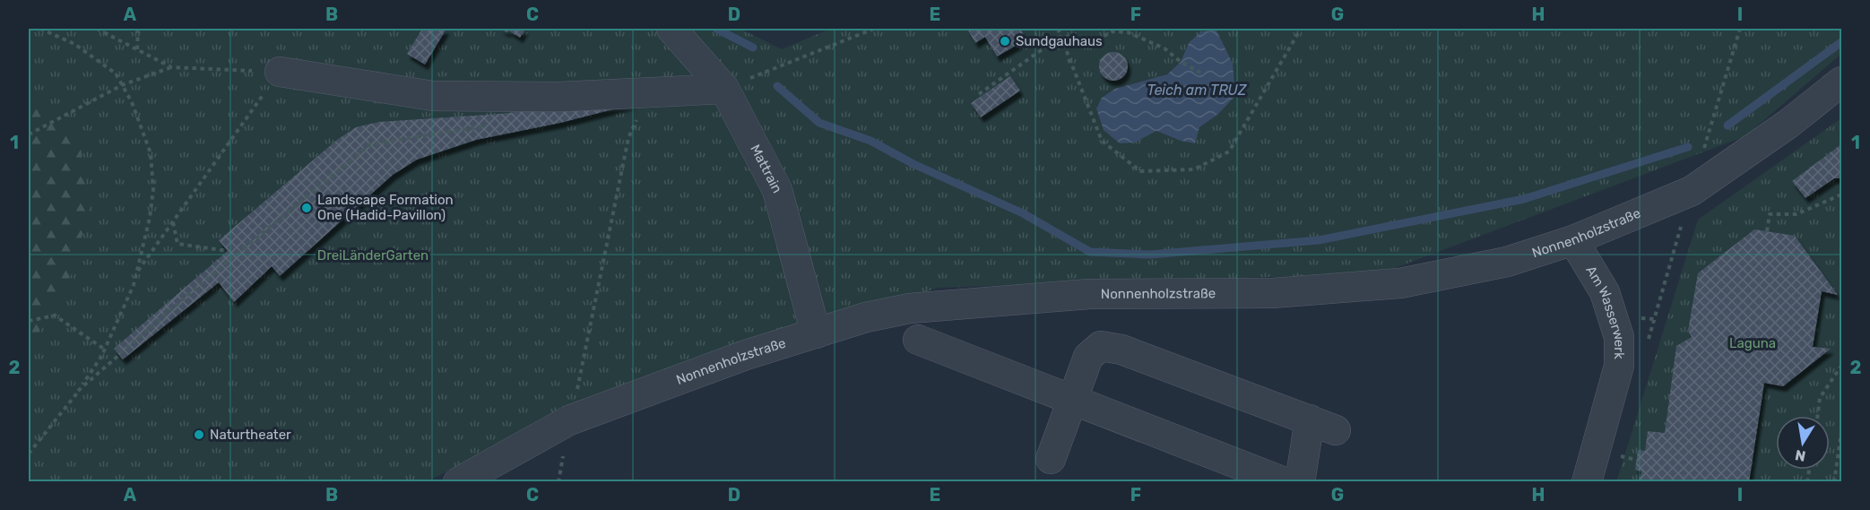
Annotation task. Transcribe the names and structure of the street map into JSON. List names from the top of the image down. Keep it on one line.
{"streets":{"street":["Mattrain","Nonnenholzstraße","Am Wasserwerk"]},"crossings":[["Mattrain","Nonnenholzstraße"],["Nonnenholzstraße","Am Wasserwerk"]],"water":["Teich am TRUZ"],"parks":["DreiLänderGarten","Laguna"],"places":["Sundgauhaus","Landscape Formation One (Hadid-Pavillon)","Naturtheater"],"north":"bottom","grid":{"columns":["A","B","C","D","E","F","G","H","I"],"rows":["1","2"]}}
